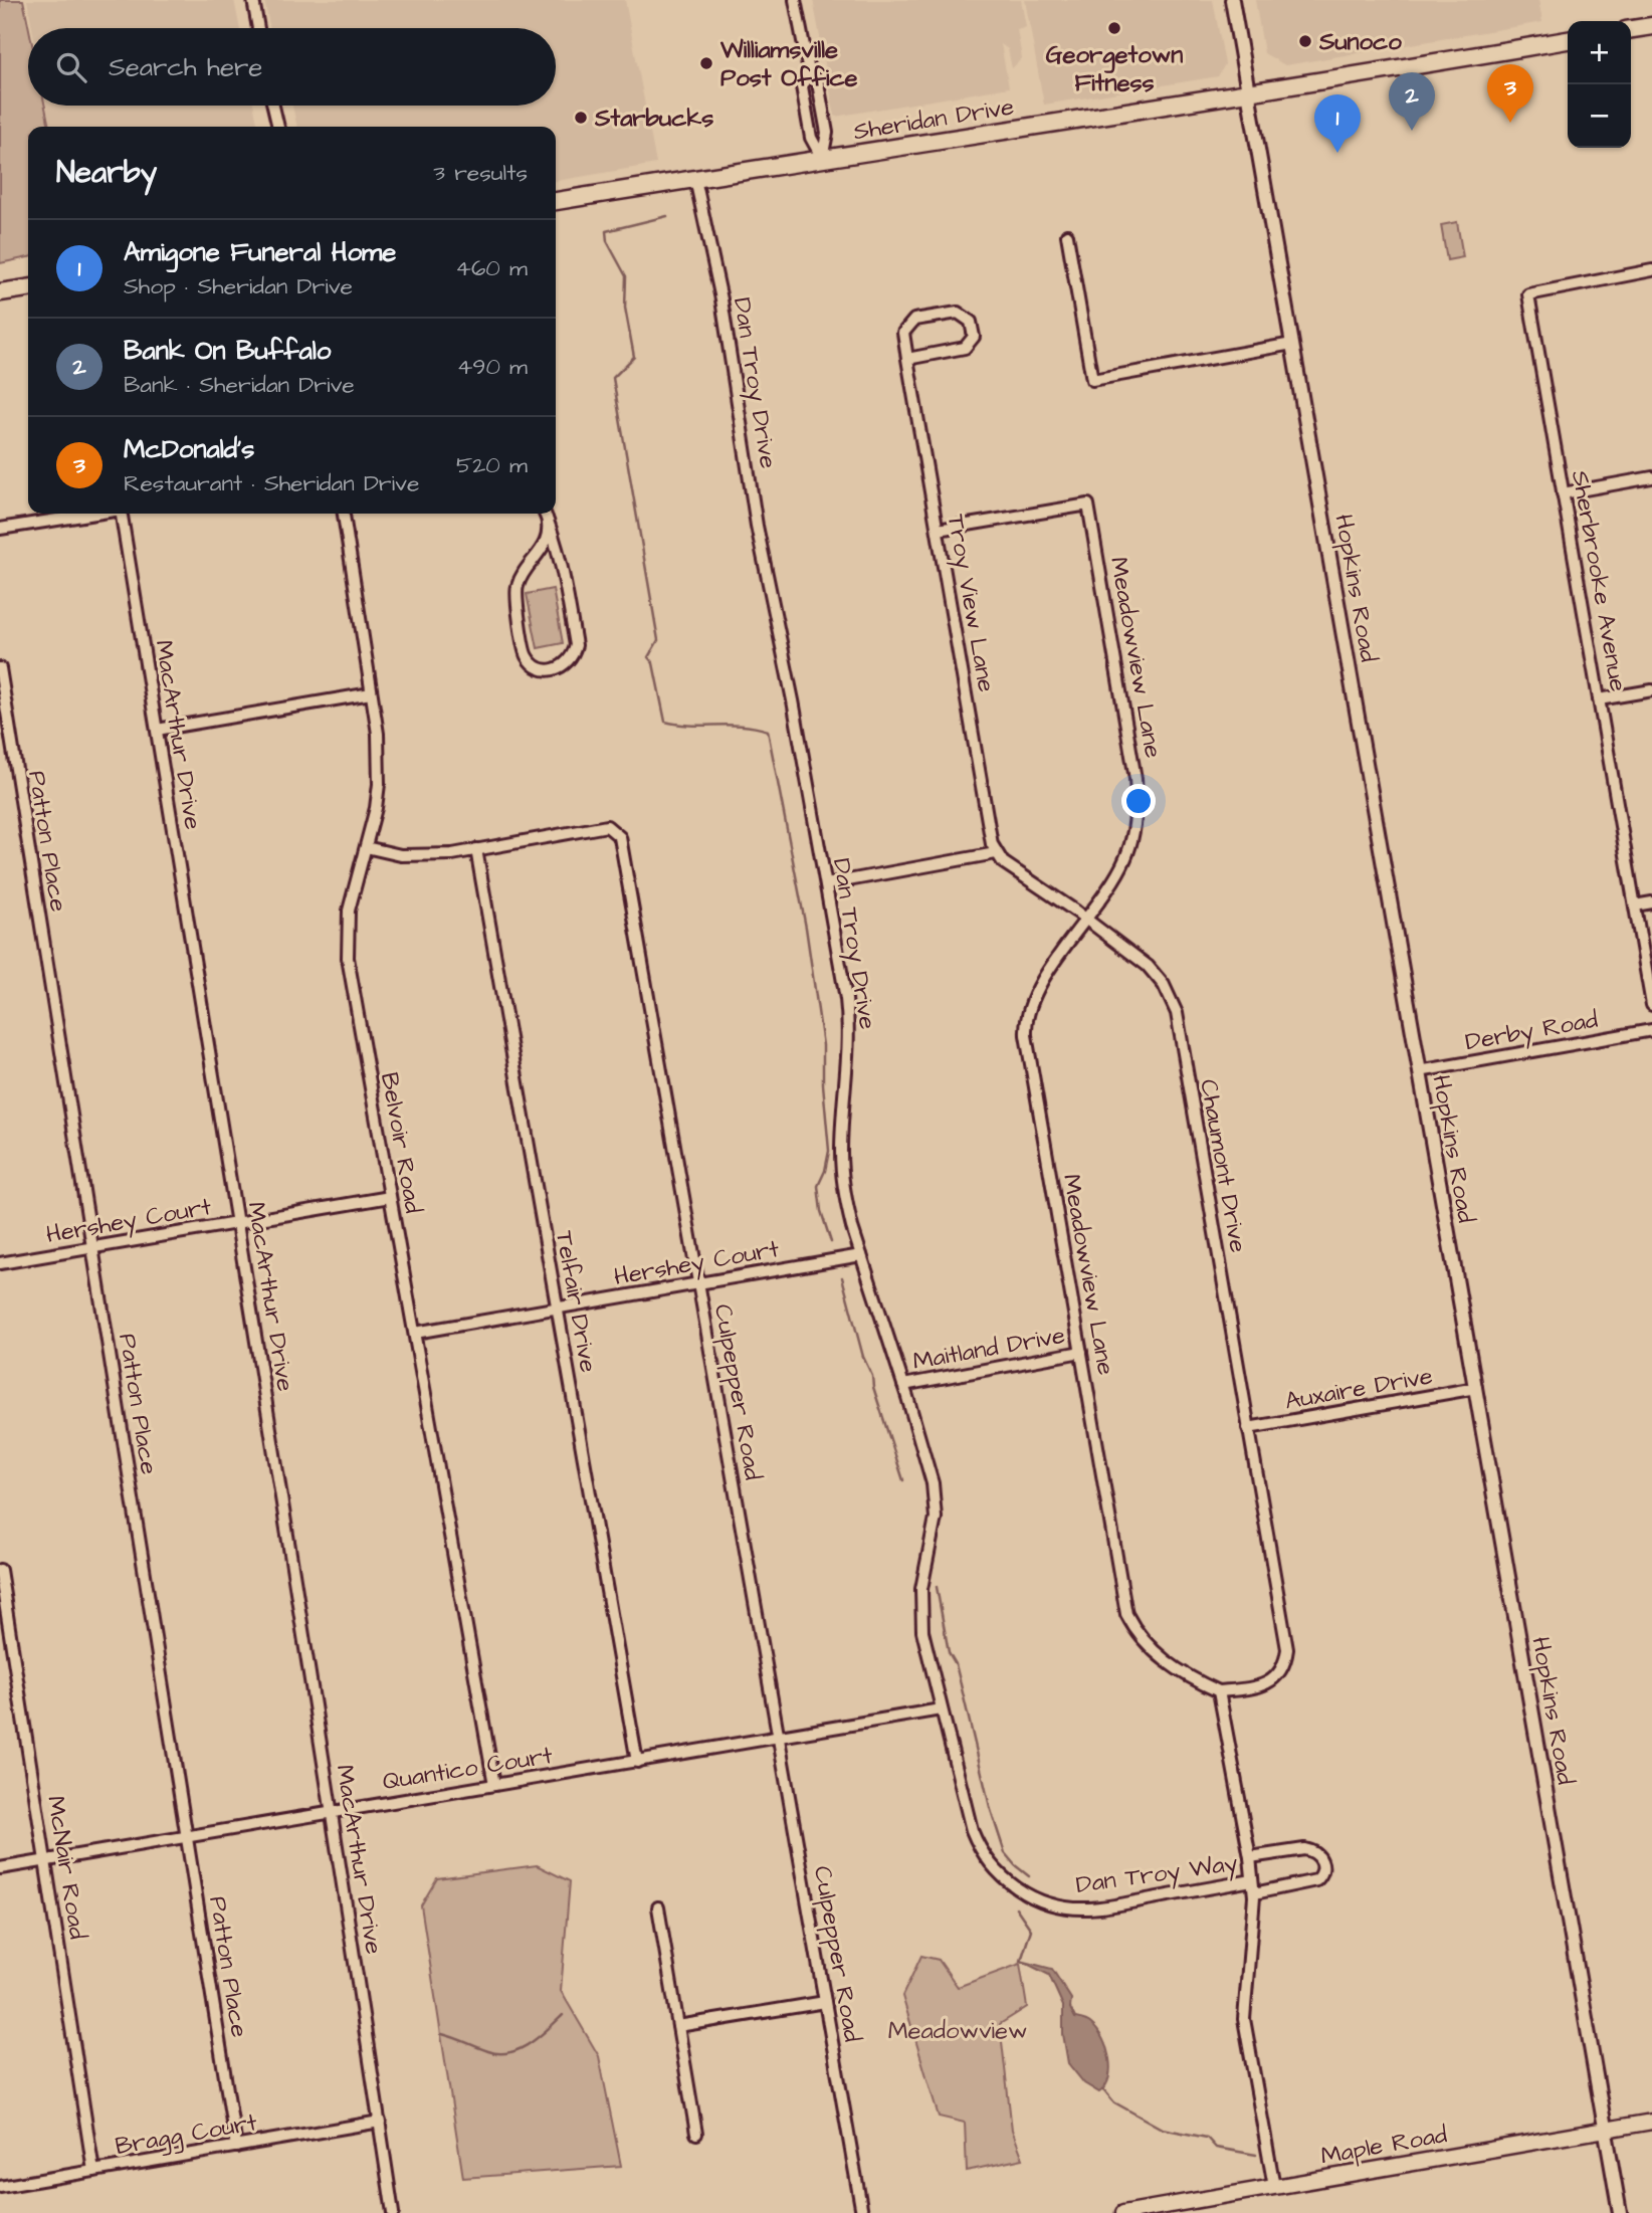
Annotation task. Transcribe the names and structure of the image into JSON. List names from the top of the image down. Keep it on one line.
{"streets":{"main road":["Sheridan Drive","Maple Road"],"street":["Dan Troy Drive","Sherbrooke Avenue","Hopkins Road","Troy View Lane","Meadowview Lane","MacArthur Drive","Patton Place","Derby Road","Belvoir Road","Chaumont Drive","Hershey Court","Telfair Drive","Maitland Drive","Auxaire Drive","Culpepper Road","Quantico Court","McNair Road","Dan Troy Way","Bragg Court"]},"crossings":[["Sheridan Drive","Dan Troy Drive"],["Sheridan Drive","Hopkins Road"],["Dan Troy Drive","Hershey Court"],["Dan Troy Drive","Maitland Drive"],["Dan Troy Drive","Quantico Court"],["Dan Troy Drive","Dan Troy Way"],["Hopkins Road","Derby Road"],["Hopkins Road","Auxaire Drive"],["Hopkins Road","Maple Road"],["Troy View Lane","Meadowview Lane"],["Troy View Lane","Chaumont Drive"],["Meadowview Lane","Chaumont Drive"],["Meadowview Lane","Maitland Drive"],["MacArthur Drive","Hershey Court"],["MacArthur Drive","Quantico Court"],["MacArthur Drive","Bragg Court"],["Patton Place","Hershey Court"],["Patton Place","Quantico Court"],["Patton Place","Bragg Court"],["Belvoir Road","Hershey Court"],["Belvoir Road","Culpepper Road"],["Belvoir Road","Quantico Court"],["Chaumont Drive","Auxaire Drive"],["Hershey Court","Telfair Drive"],["Hershey Court","Culpepper Road"],["Telfair Drive","Culpepper Road"],["Telfair Drive","Quantico Court"],["Culpepper Road","Quantico Court"],["Quantico Court","McNair Road"],["Quantico Court","Dan Troy Way"],["McNair Road","Bragg Court"]],"parks":["Meadowview"],"places":["Georgetown Fitness","Sunoco","Williamsville Post Office","Starbucks"],"page":{"map_buttons":["+","−"],"search":"Search here","pins":["3","2","1"],"heading":["Nearby","3 results"],"list":[{"mark":"1","name":"Amigone Funeral Home","note":"Shop · Sheridan Drive","value":"460 m"},{"mark":"2","name":"Bank On Buffalo","note":"Bank · Sheridan Drive","value":"490 m"},{"mark":"3","name":"McDonald's","note":"Restaurant · Sheridan Drive","value":"520 m"}]}}
